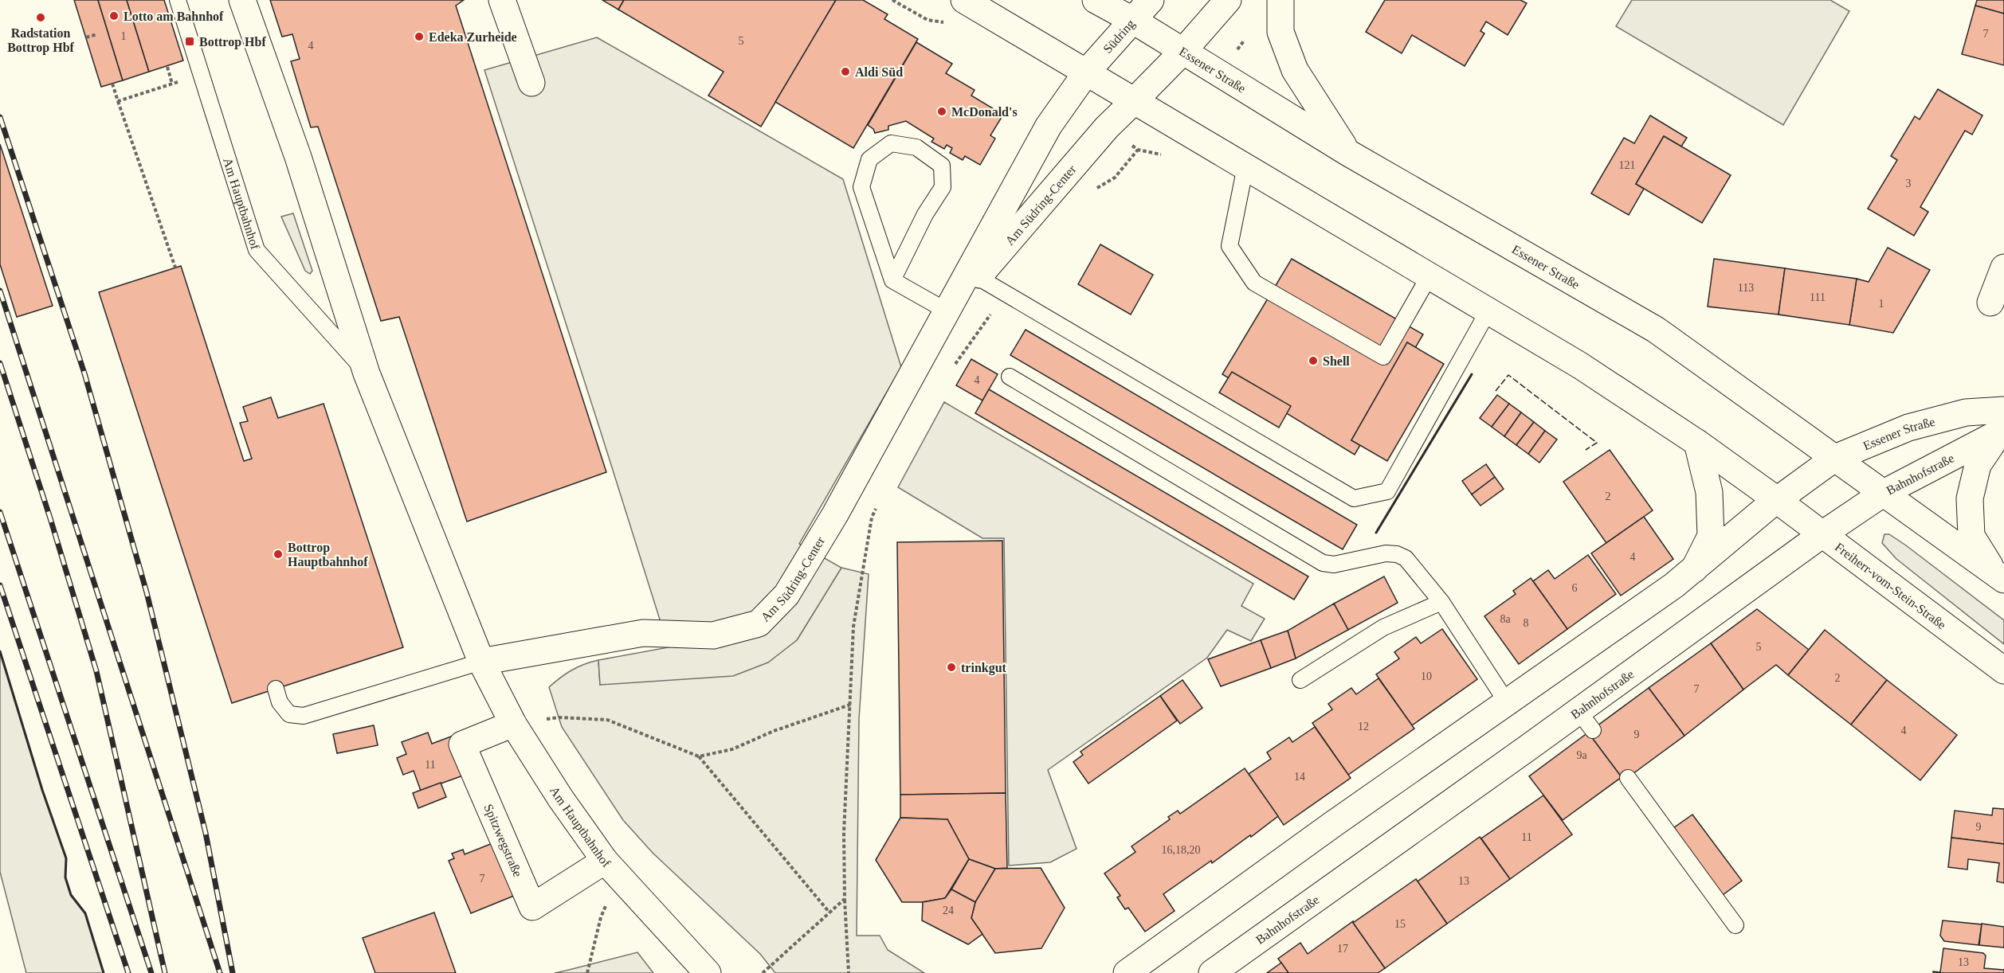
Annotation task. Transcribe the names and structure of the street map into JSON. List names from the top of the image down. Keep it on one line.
{"streets":{"street":["Südring","Essener Straße","Am Hauptbahnhof","Am Südring-Center","Bahnhofstraße","Freiherr-vom-Stein-Straße","Spitzwegstraße"]},"crossings":[["Südring","Essener Straße"],["Südring","Am Südring-Center"],["Essener Straße","Bahnhofstraße"],["Am Hauptbahnhof","Am Südring-Center"],["Am Hauptbahnhof","Spitzwegstraße"],["Bahnhofstraße","Freiherr-vom-Stein-Straße"]],"places":{"other":["Lotto am Bahnhof","Radstation Bottrop Hbf","Edeka Zurheide","Aldi Süd","McDonald's","Shell","Bottrop Hauptbahnhof","trinkgut"],"transit":["Bottrop Hbf"]},"house_numbers":["7","1","5","4","121","3","113","111","1","4","2","4","6","8a","8","5","10","2","7","12","4","9","9a","11","14","9","11","16,18,20","7","13","24","15","17","13"]}
